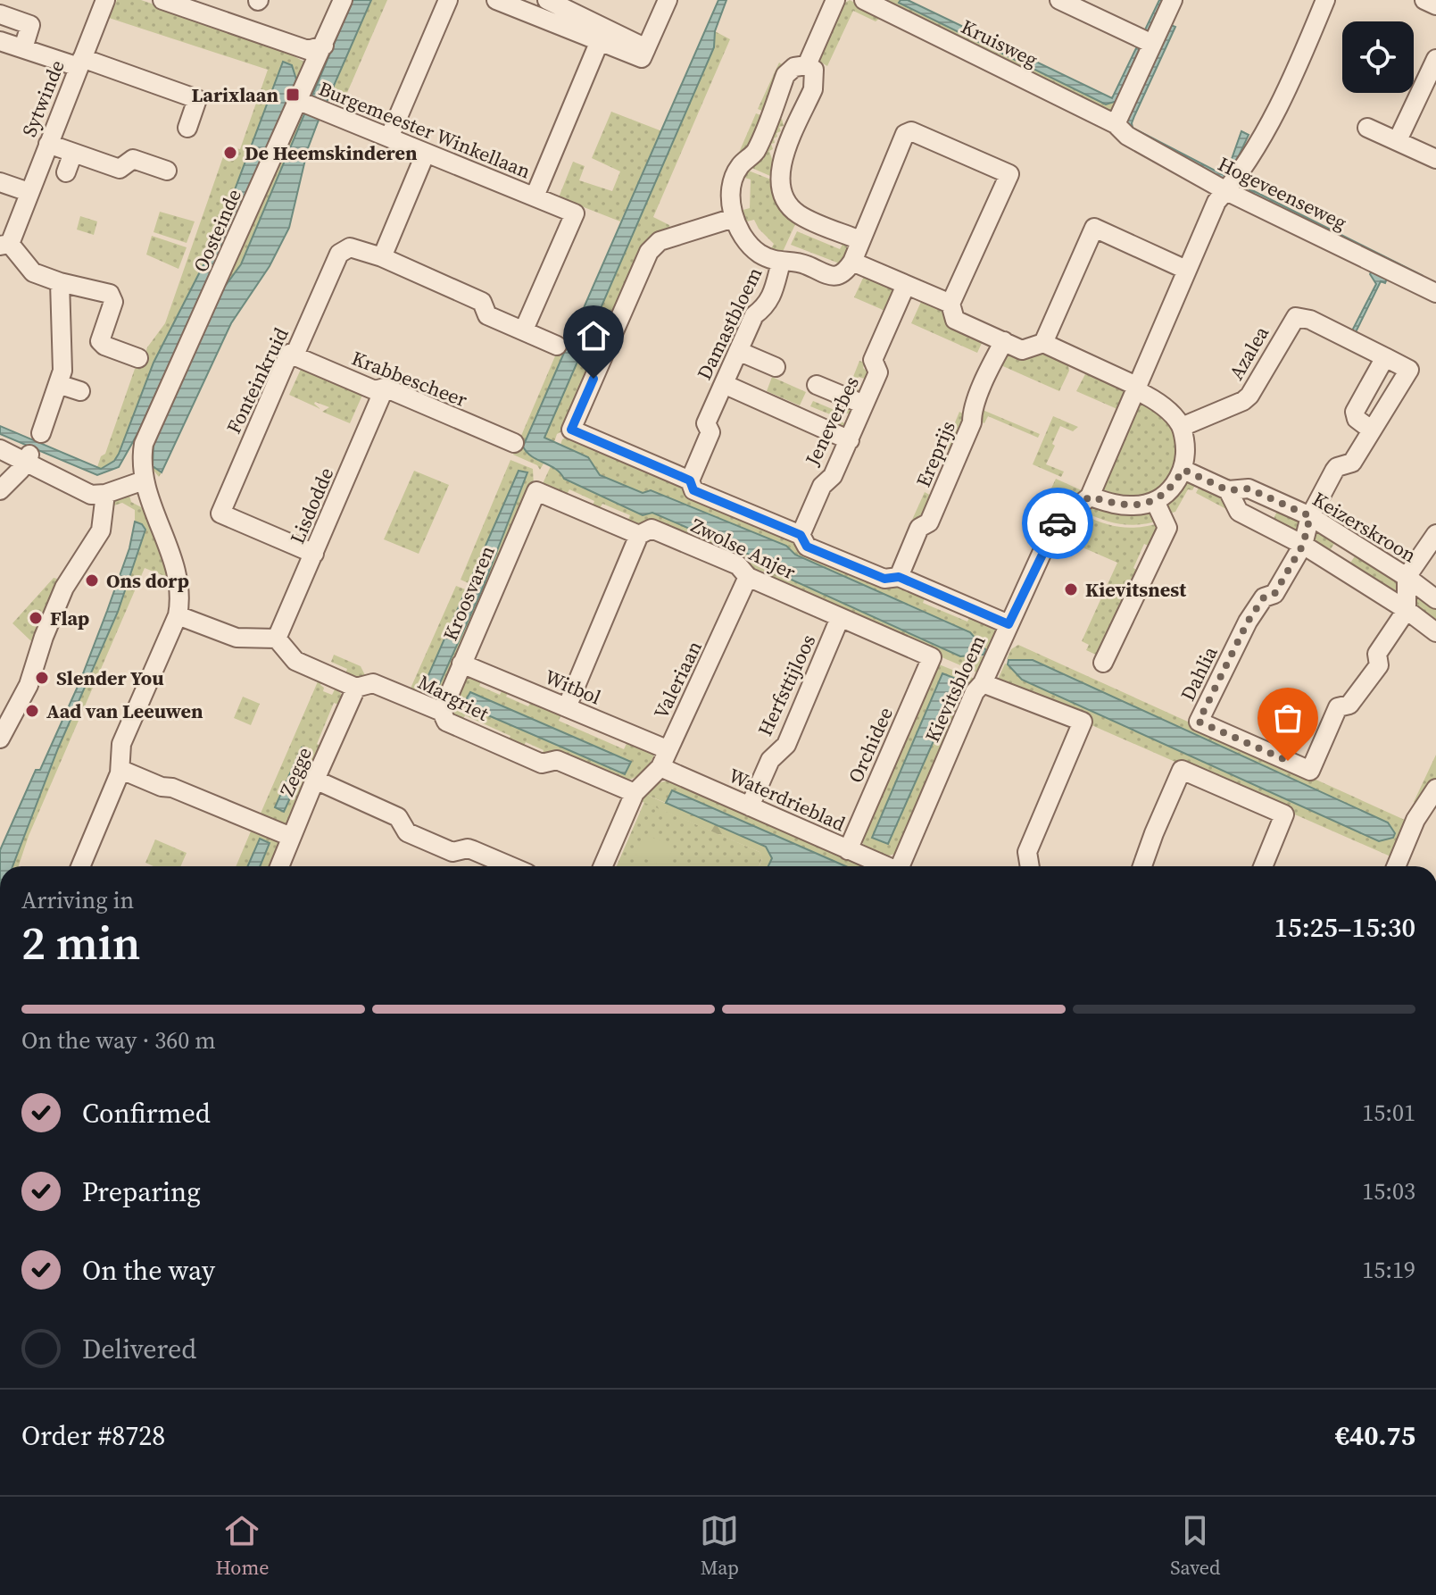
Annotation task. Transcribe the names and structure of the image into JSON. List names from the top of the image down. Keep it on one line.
{"streets":{"street":["Kruisweg","Sytwinde","Burgemeester Winkellaan","Hogeveenseweg","Oosteinde","Damastbloem","Azalea","Krabbescheer","Fonteinkruid","Jeneverbes","Ereprijs","Lisdodde","Keizerskroon","Zwolse Anjer","Kroosvaren","Dahlia","Valeriaan","Herfsttijloos","Witbol","Kievitsbloem","Margriet","Orchidee","Zegge","Waterdrieblad"]},"crossings":[["Kruisweg","Hogeveenseweg"],["Burgemeester Winkellaan","Oosteinde"],["Burgemeester Winkellaan","Fonteinkruid"],["Hogeveenseweg","Kievitsbloem"],["Damastbloem","Zwolse Anjer"],["Krabbescheer","Fonteinkruid"],["Krabbescheer","Lisdodde"],["Fonteinkruid","Lisdodde"],["Jeneverbes","Zwolse Anjer"],["Ereprijs","Zwolse Anjer"],["Lisdodde","Margriet"],["Keizerskroon","Dahlia"],["Zwolse Anjer","Kroosvaren"],["Zwolse Anjer","Valeriaan"],["Zwolse Anjer","Herfsttijloos"],["Zwolse Anjer","Kievitsbloem"],["Zwolse Anjer","Orchidee"],["Kroosvaren","Witbol"],["Kroosvaren","Margriet"],["Valeriaan","Witbol"],["Valeriaan","Margriet"],["Valeriaan","Waterdrieblad"],["Herfsttijloos","Waterdrieblad"],["Margriet","Zegge"],["Orchidee","Waterdrieblad"]],"places":{"transit":["Larixlaan"],"other":["De Heemskinderen","Ons dorp","Kievitsnest","Flap","Slender You","Aad van Leeuwen"]},"page":{"heading":["2 min","Arriving in","15:25–15:30"],"panel":["Order #8728","€40.75"],"bar":"On the way · 360 m","list":[["Confirmed","15:01"],["Preparing","15:03"],["On the way","15:19"],"Delivered"],"tabs":["Home","Map","Saved"]}}
